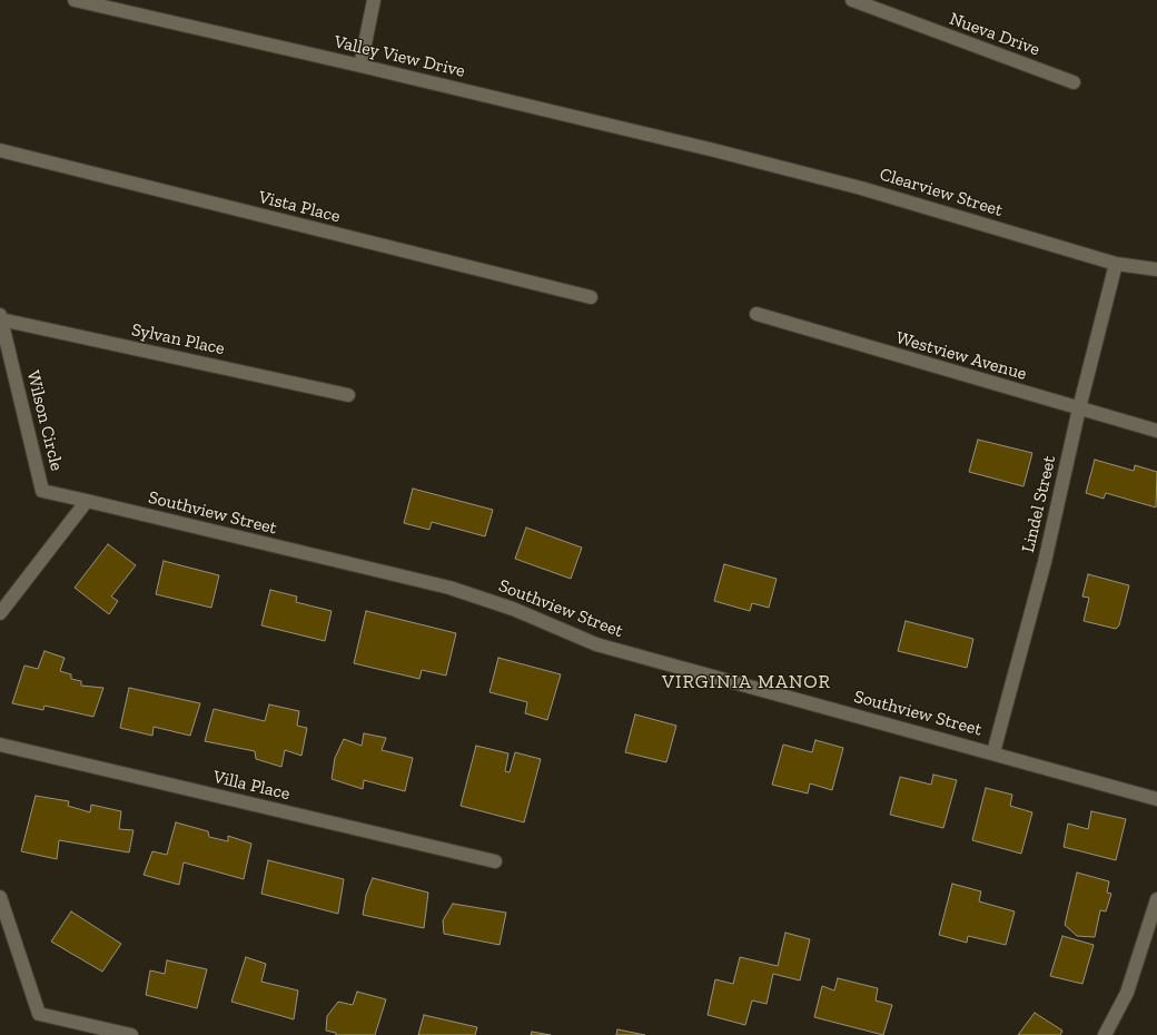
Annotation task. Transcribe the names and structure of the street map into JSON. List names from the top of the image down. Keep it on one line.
{"streets":{"street":["Nueva Drive","Valley View Drive","Clearview Street","Vista Place","Sylvan Place","Westview Avenue","Wilson Circle","Lindel Street","Southview Street","Villa Place"]},"crossings":[["Valley View Drive","Clearview Street"],["Clearview Street","Lindel Street"],["Sylvan Place","Wilson Circle"],["Westview Avenue","Lindel Street"],["Wilson Circle","Southview Street"],["Lindel Street","Southview Street"]],"districts":["VIRGINIA MANOR"]}
